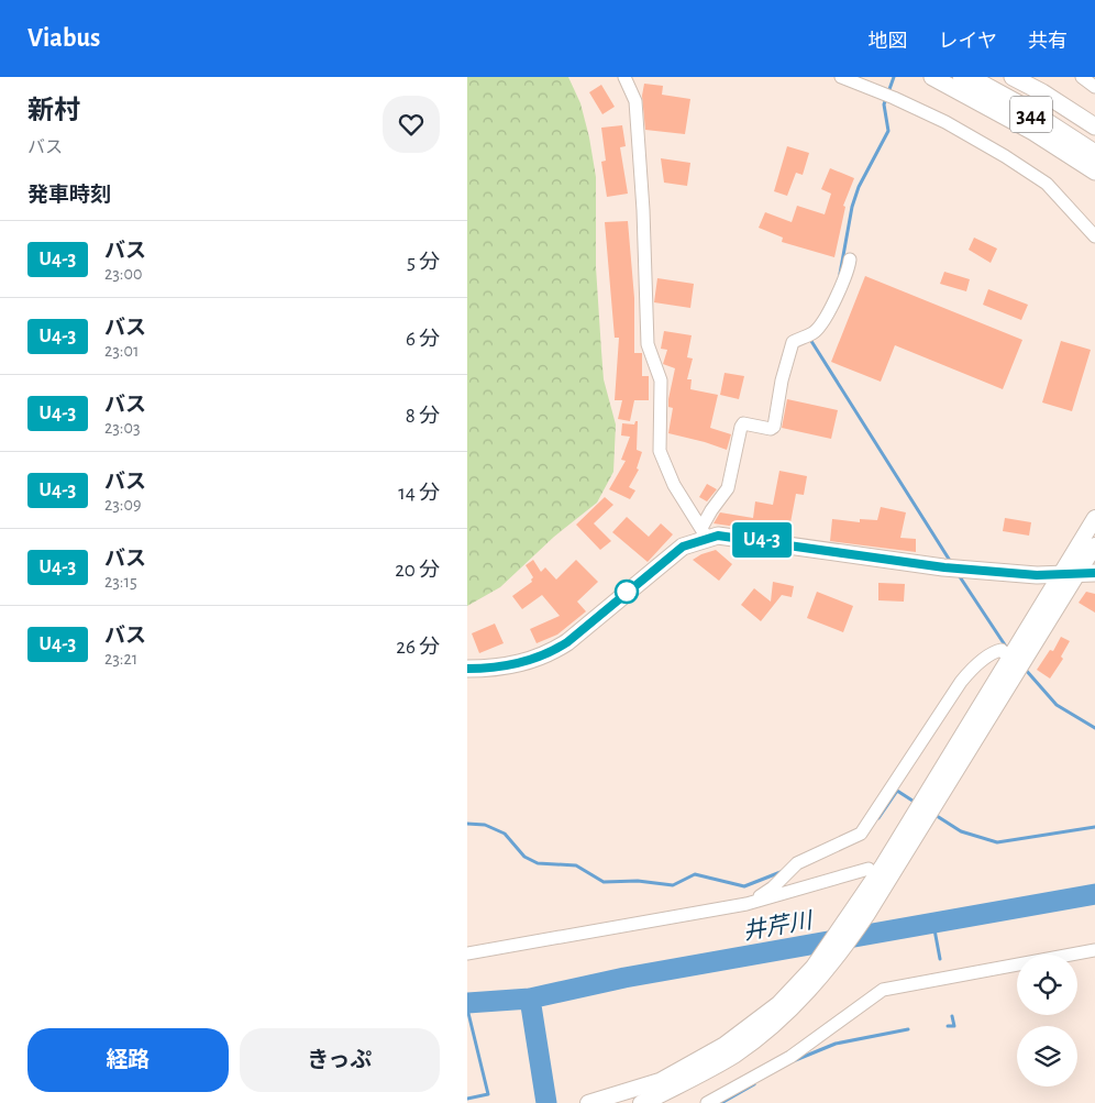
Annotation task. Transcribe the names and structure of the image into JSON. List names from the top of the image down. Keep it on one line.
{"streets":{"highway":["344"]},"water":["井芹川"],"lines":["bus line U4-3"],"page":{"header":"Viabus","nav":["地図","レイヤ","共有"],"heading":[["新村","バス"],"発車時刻"],"on_map":"U4-3","list":[{"mark":"U4-3","name":"バス","note":"23:00","value":"5 分"},{"mark":"U4-3","name":"バス","note":"23:01","value":"6 分"},{"mark":"U4-3","name":"バス","note":"23:03","value":"8 分"},{"mark":"U4-3","name":"バス","note":"23:09","value":"14 分"},{"mark":"U4-3","name":"バス","note":"23:15","value":"20 分"},{"mark":"U4-3","name":"バス","note":"23:21","value":"26 分"}],"buttons":["経路","きっぷ"]}}
